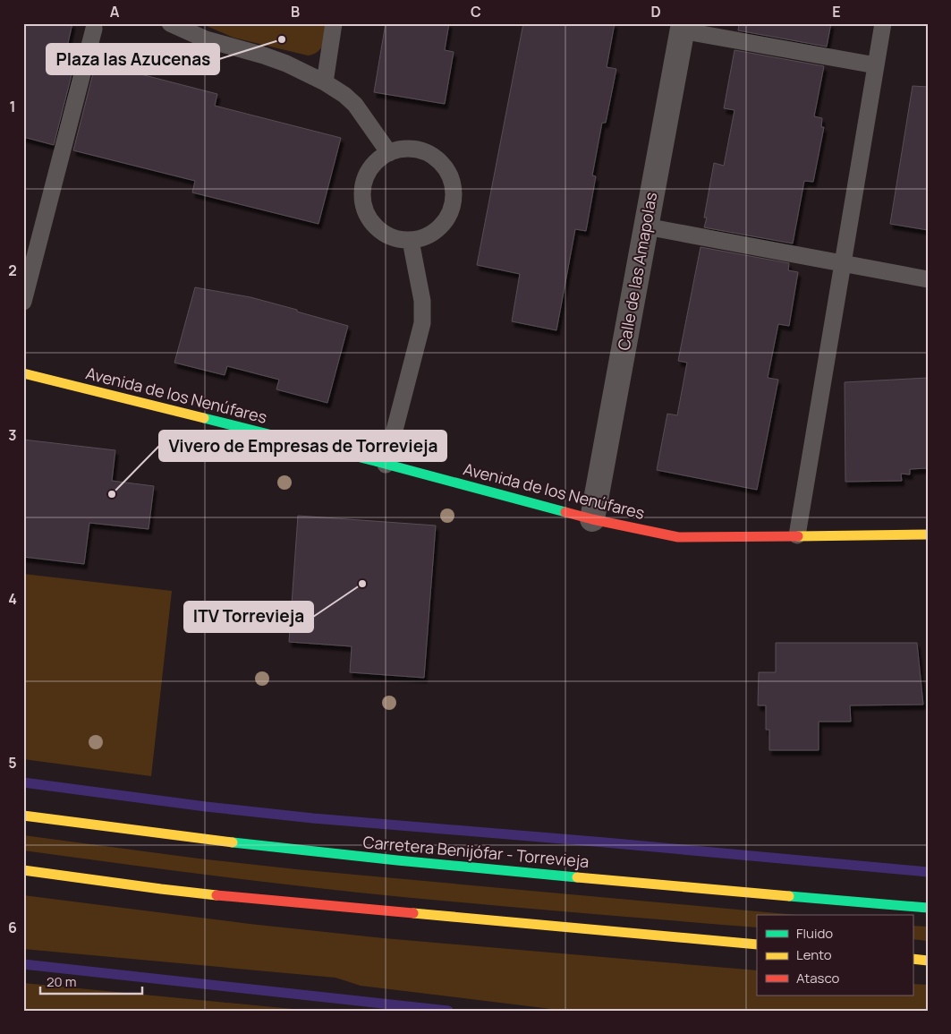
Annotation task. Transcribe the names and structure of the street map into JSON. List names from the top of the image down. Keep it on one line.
{"streets":{"main road":["Avenida de los Nenúfares","Carretera Benijófar - Torrevieja"],"street":["Calle de las Amapolas"]},"crossings":[["Calle de las Amapolas","Avenida de los Nenúfares"]],"places":["Plaza las Azucenas","Vivero de Empresas de Torrevieja","ITV Torrevieja"],"legend":["Fluido","Lento","Atasco"],"scale_bar":"20 m","grid":{"columns":["A","B","C","D","E"],"rows":["1","2","3","4","5","6"]}}
